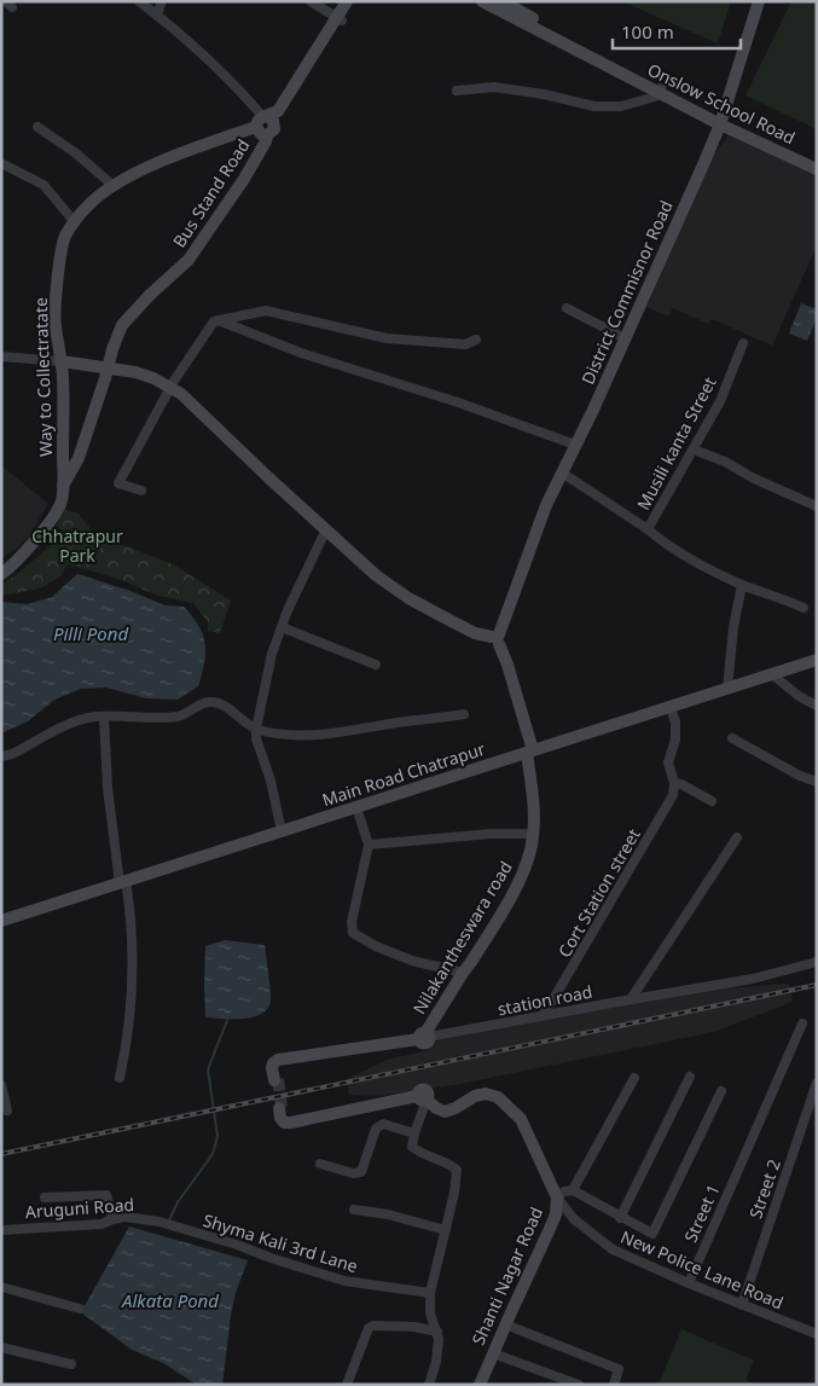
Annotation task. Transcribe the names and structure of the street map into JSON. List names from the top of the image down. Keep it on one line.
{"streets":{"main road":["Onslow School Road","Bus Stand Road","District Commisnor Road","Way to Collectratate","Main Road Chatrapur","Nilakantheswara road","Shanti Nagar Road"],"street":["Musili kanta Street","Cort Station street","station road","Street 2","Aruguni Road","Street 1","Shyma Kali 3rd Lane","New Police Lane Road"]},"crossings":[["Onslow School Road","District Commisnor Road"],["Bus Stand Road","Way to Collectratate"],["District Commisnor Road","Musili kanta Street"],["District Commisnor Road","Nilakantheswara road"],["Main Road Chatrapur","Nilakantheswara road"],["Cort Station street","station road"],["Nilakantheswara road","station road"],["Street 2","New Police Lane Road"],["Aruguni Road","Shyma Kali 3rd Lane"],["Street 1","New Police Lane Road"],["New Police Lane Road","Shanti Nagar Road"]],"water":["Pilli Pond","Alkata Pond"],"parks":["Chhatrapur Park"],"scale_bar":"100 m"}
